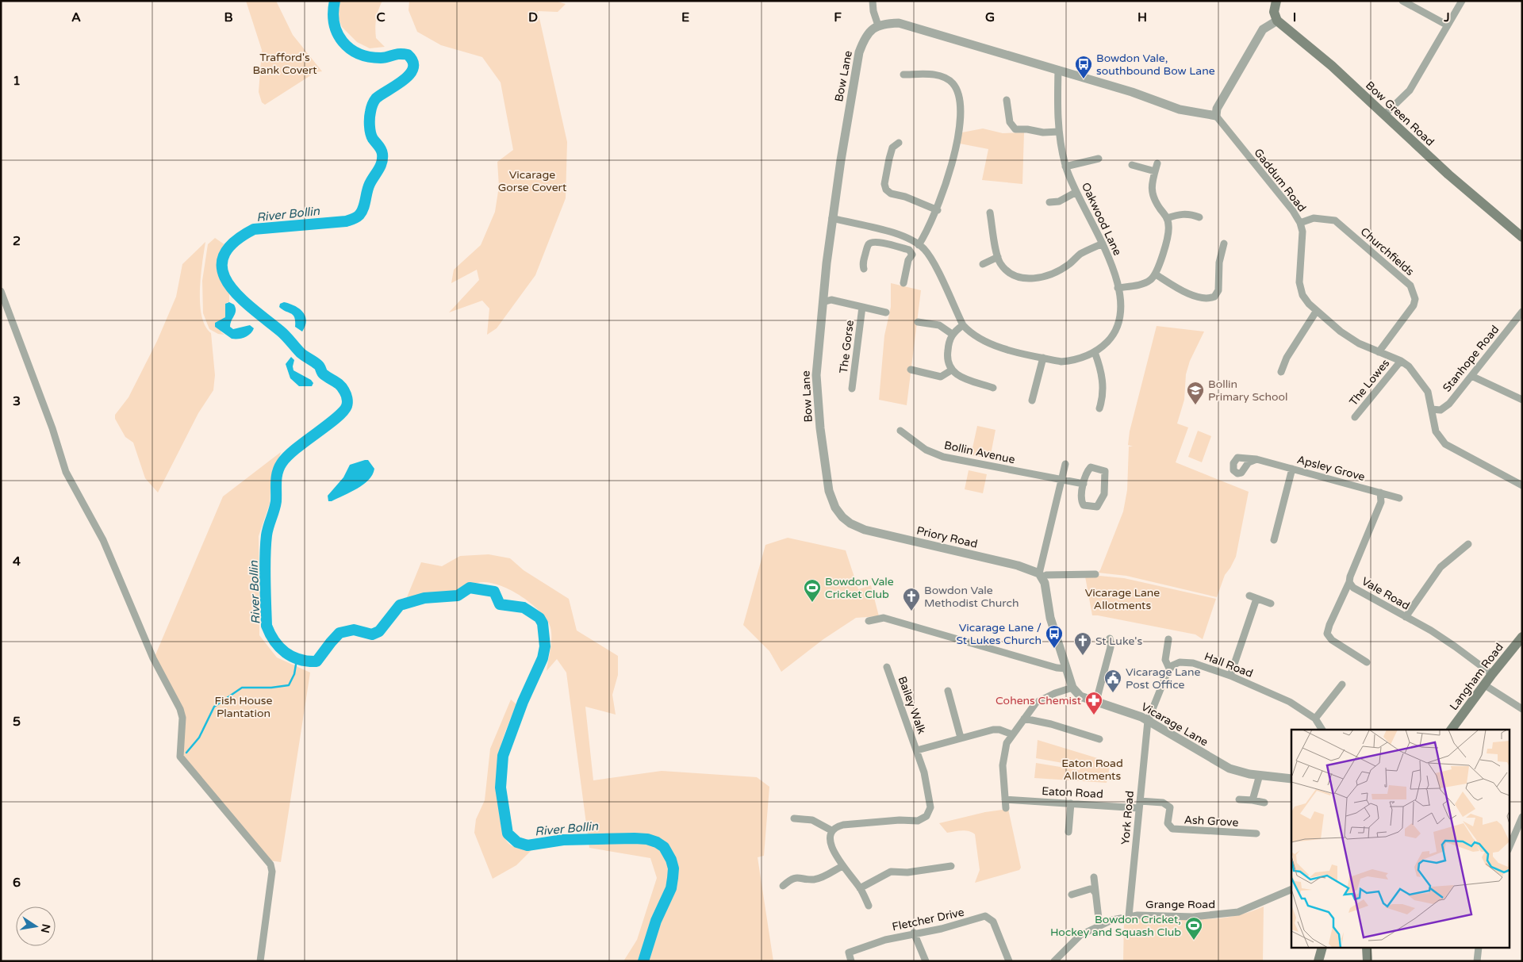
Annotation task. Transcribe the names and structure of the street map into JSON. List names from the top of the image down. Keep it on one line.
{"streets":{"main road":["Bow Green Road","Langham Road"],"street":["Bow Lane","Gaddum Road","Oakwood Lane","Churchfields","The Gorse","Stanhope Road","The Lowes","Bollin Avenue","Apsley Grove","Priory Road","Vale Road","Hall Road","Bailey Walk","Vicarage Lane","Eaton Road","York Road","Ash Grove","Grange Road","Fletcher Drive"]},"crossings":[["Bow Lane","Oakwood Lane"],["Bow Lane","The Gorse"],["Bow Lane","Priory Road"],["Gaddum Road","Churchfields"],["Gaddum Road","Stanhope Road"],["Gaddum Road","The Lowes"],["Apsley Grove","Vale Road"],["Vale Road","Langham Road"],["Vicarage Lane","York Road"],["Eaton Road","York Road"],["Eaton Road","Ash Grove"],["York Road","Ash Grove"],["York Road","Grange Road"]],"water":["River Bollin"],"parks":["Trafford's Bank Covert","Vicarage Gorse Covert","Vicarage Lane Allotments","Fish House Plantation","Eaton Road Allotments"],"places":{"bus stop":["Bowdon Vale, southbound Bow Lane","Vicarage Lane / St Lukes Church"],"school or university":["Bollin Primary School"],"sports":["Bowdon Vale Cricket Club","Bowdon Cricket, Hockey and Squash Club"],"church":["Bowdon Vale Methodist Church","St Luke's"],"public building":["Vicarage Lane Post Office"],"pharmacy":["Cohens Chemist"]},"north":"right","grid":{"columns":["A","B","C","D","E","F","G","H","I","J"],"rows":["1","2","3","4","5","6"]}}
